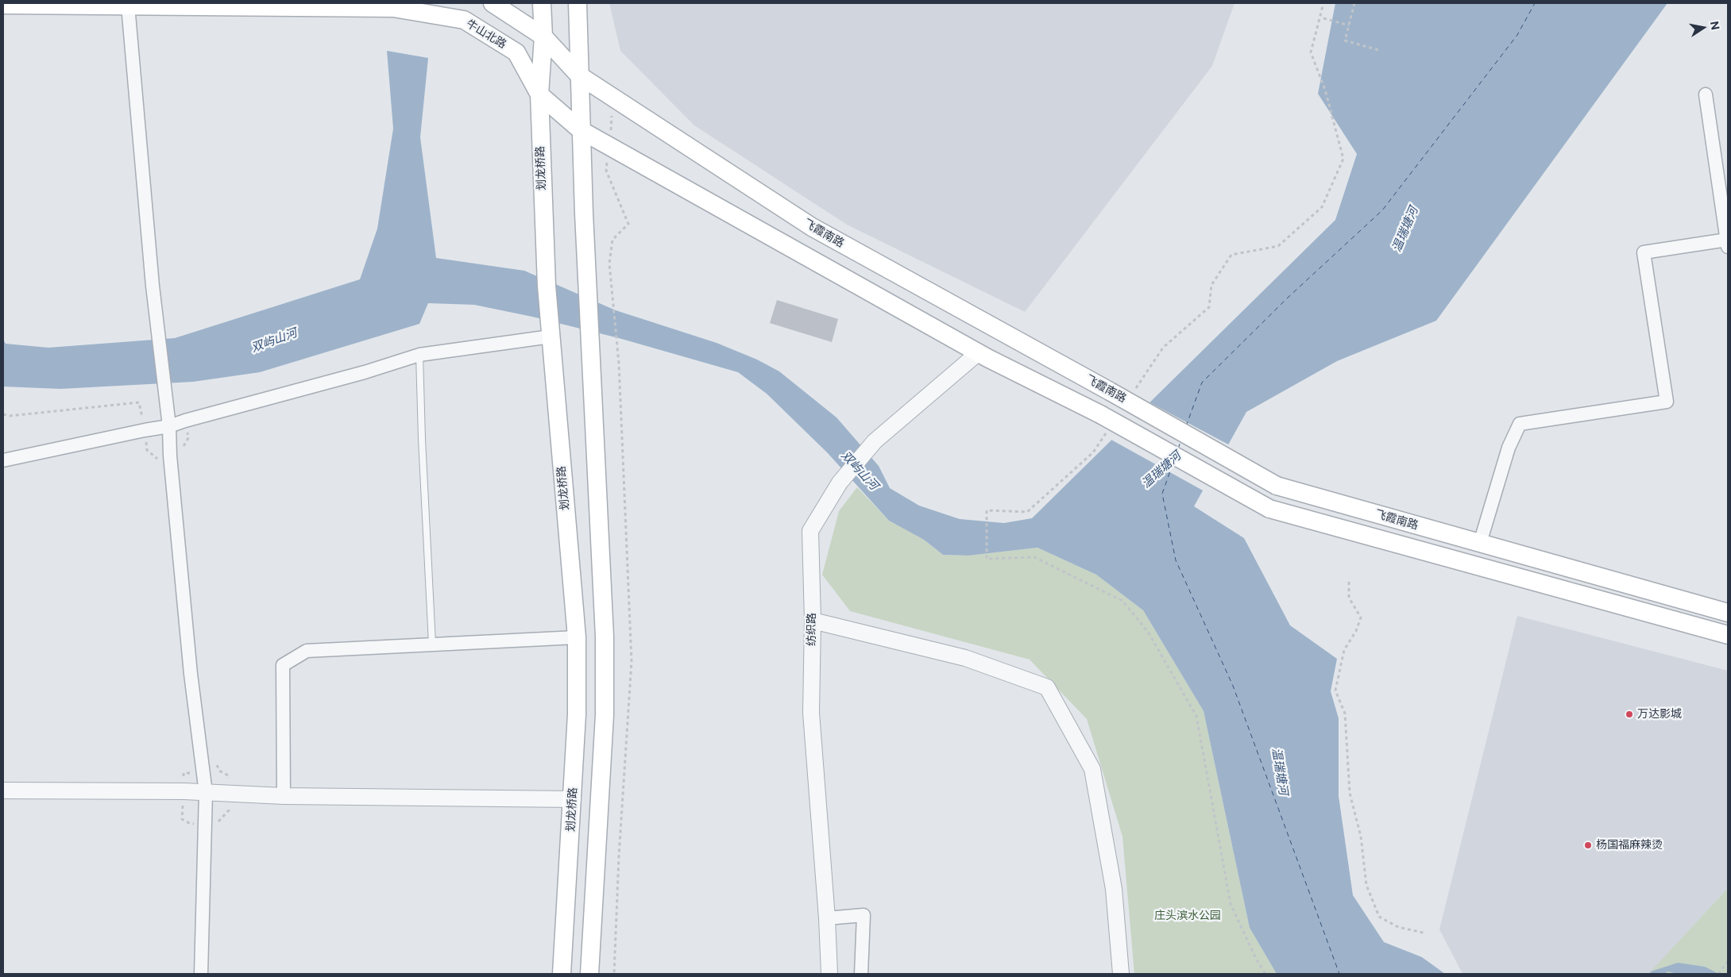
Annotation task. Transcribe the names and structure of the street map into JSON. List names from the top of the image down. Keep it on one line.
{"streets":{"main road":["牛山北路","划龙桥路","飞霞南路"],"street":["纺织路"]},"crossings":[["牛山北路","划龙桥路"],["牛山北路","飞霞南路"],["划龙桥路","飞霞南路"],["飞霞南路","纺织路"]],"water":["温瑞塘河","双屿山河"],"parks":["庄头滨水公园"],"places":["万达影城","杨国福麻辣烫"],"north":"right"}
